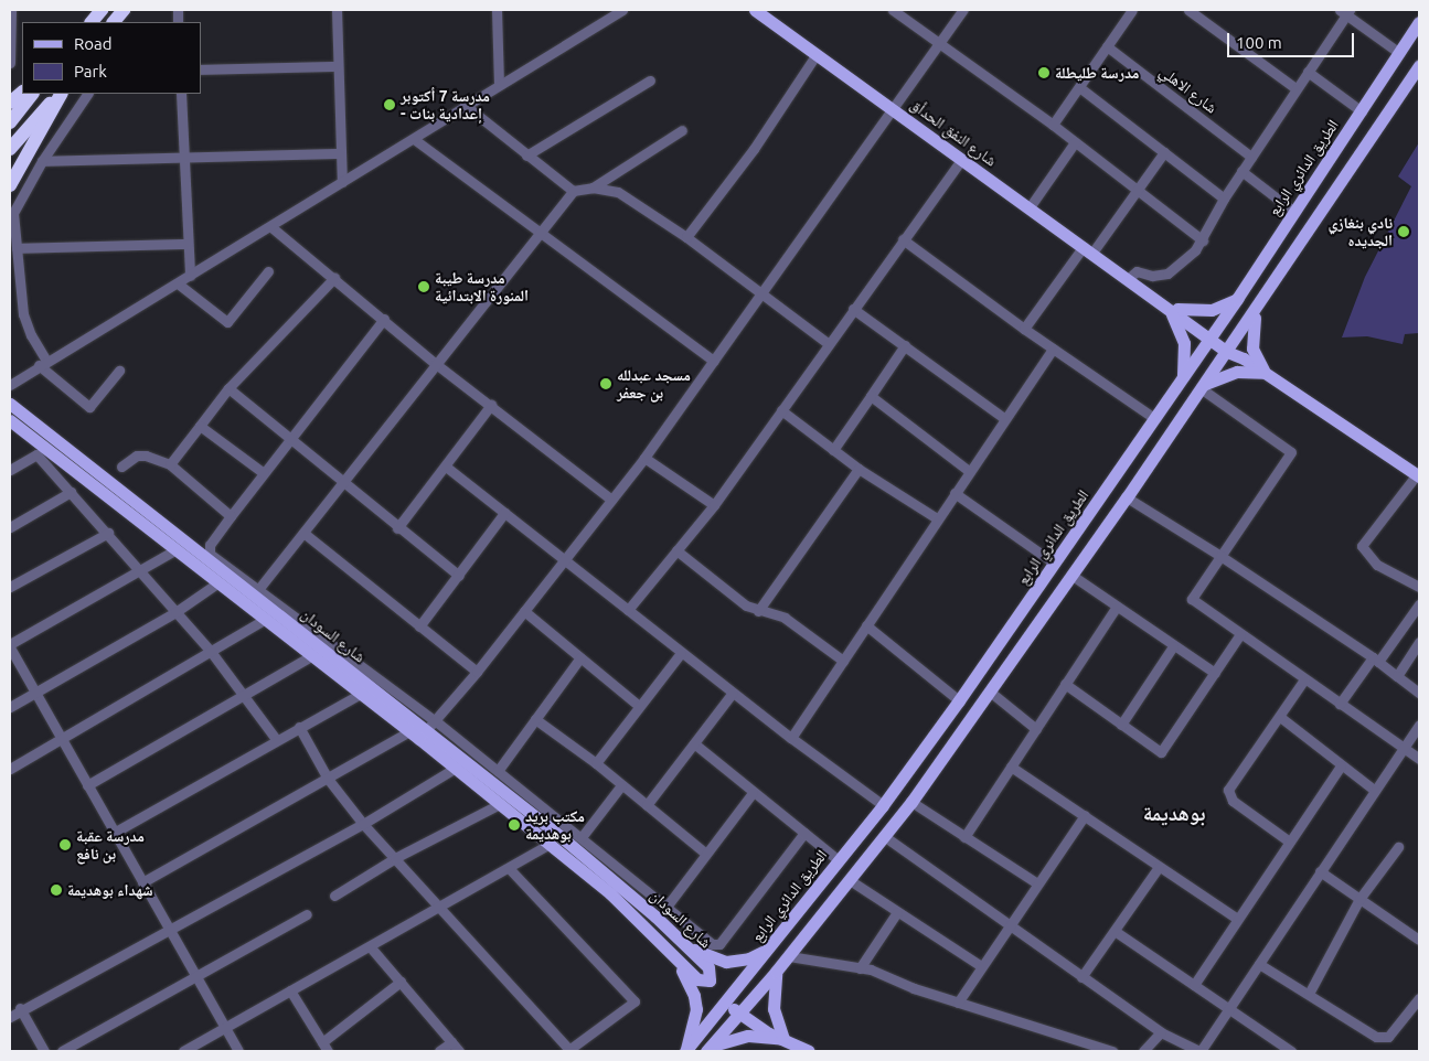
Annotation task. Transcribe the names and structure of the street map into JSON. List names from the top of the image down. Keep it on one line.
{"streets":{"main road":["شارع النفق الحدأق","الطريق الدائري الرابع","شارع السودان"],"street":["شارع الاهلي"]},"crossings":[["شارع النفق الحدأق","الطريق الدائري الرابع"]],"districts":["بوهديمة"],"places":["مدرسة طليطلة","مدرسة 7 أكتوبر - إعدادية بنات","نادي بنغازي الجديده","مدرسة طيبة المنورة الابتدائية","مسجد عبدلله بن جعفر","مكتب بريد بوهديمة","مدرسة عقبة بن نافع","شهداء بوهديمة"],"legend":["Road","Park"],"scale_bar":"100 m"}
